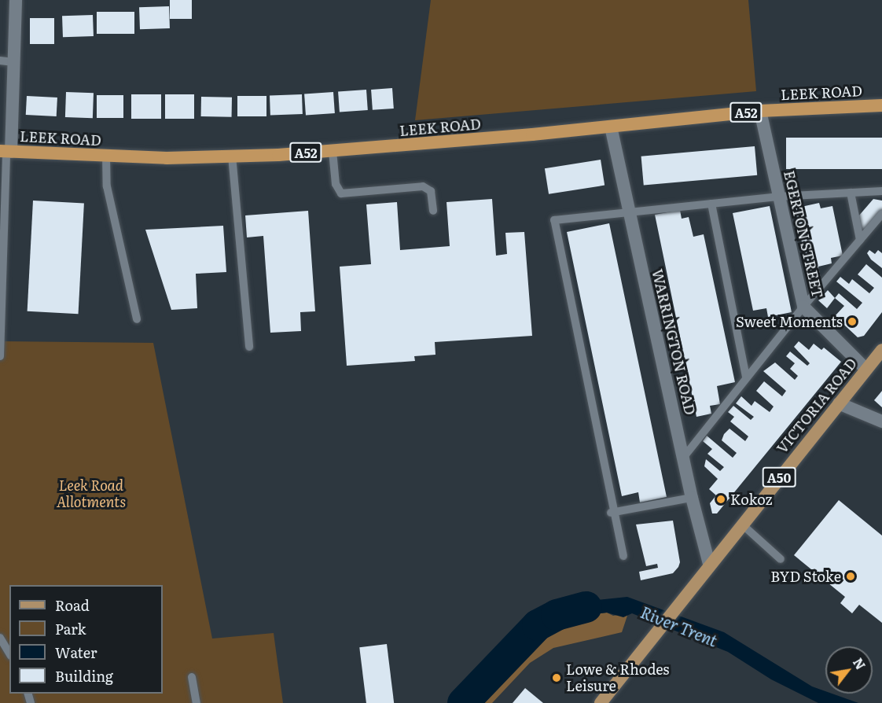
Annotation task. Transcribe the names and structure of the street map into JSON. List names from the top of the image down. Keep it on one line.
{"streets":{"highway":["LEEK ROAD","A52"],"main road":["VICTORIA ROAD","A50"],"street":["EGERTON STREET","WARRINGTON ROAD"]},"crossings":[["LEEK ROAD","EGERTON STREET"],["LEEK ROAD","WARRINGTON ROAD"],["EGERTON STREET","VICTORIA ROAD"],["WARRINGTON ROAD","VICTORIA ROAD"]],"water":["River Trent"],"parks":["Leek Road Allotments"],"places":["Sweet Moments","Kokoz","BYD Stoke","Lowe & Rhodes Leisure"],"legend":["Road","Park","Water","Building"],"north":"top right"}
